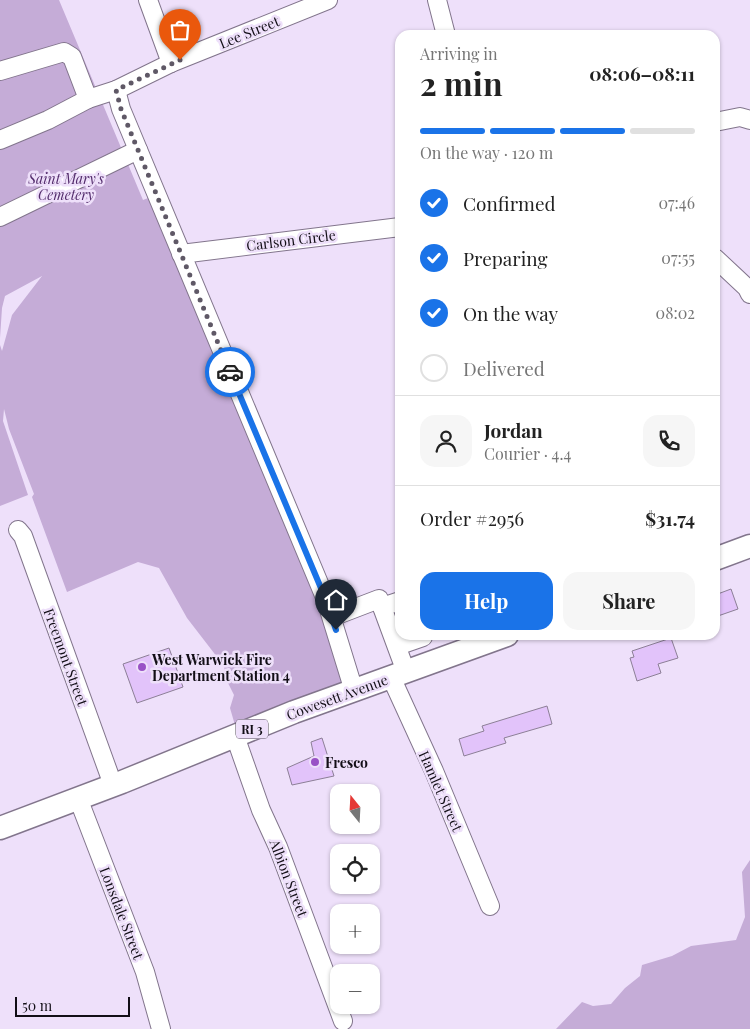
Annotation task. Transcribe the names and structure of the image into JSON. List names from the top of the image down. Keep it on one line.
{"streets":{"main road":["Cowesett Avenue","RI 3"],"street":["Lee Street","Carlson Circle","Freemont Street","Hamlet Street","Albion Street","Lonsdale Street"]},"crossings":[["Freemont Street","Cowesett Avenue"],["Cowesett Avenue","Hamlet Street"],["Cowesett Avenue","Albion Street"],["Cowesett Avenue","Lonsdale Street"]],"parks":["Saint Mary's Cemetery"],"places":["West Warwick Fire Department Station 4","Fresco"],"scale_bar":"50 m","north":"top","page":{"heading":["2 min","Arriving in","08:06–08:11"],"panel":["Jordan","Courier · 4.4","Order #2956","$31.74"],"bar":"On the way · 120 m","list":[["Confirmed","07:46"],["Preparing","07:55"],["On the way","08:02"],"Delivered"],"buttons":["Help","Share"],"map_buttons":["+","−"],"scale":"50 m"}}
